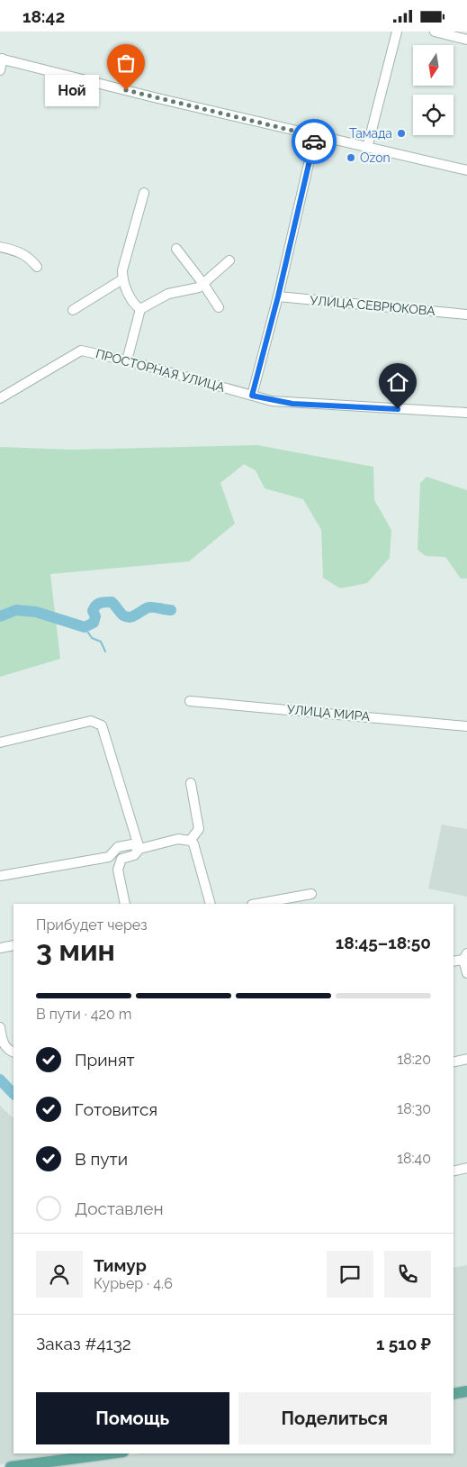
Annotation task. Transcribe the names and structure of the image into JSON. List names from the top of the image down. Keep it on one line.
{"streets":{"street":["УЛИЦА СЕВРЮКОВА","ПРОСТОРНАЯ УЛИЦА","УЛИЦА МИРА"]},"places":["Ной","Тамада","Ozon"],"north":"bottom","page":{"status":"18:42","bubble":"Ной","heading":["3 мин","Прибудет через","18:45–18:50"],"panel":["Тимур","Курьер · 4.6","Заказ #4132","1 510 ₽"],"bar":"В пути · 420 m","list":[["Принят","18:20"],["Готовится","18:30"],["В пути","18:40"],"Доставлен"],"buttons":["Помощь","Поделиться"]}}
